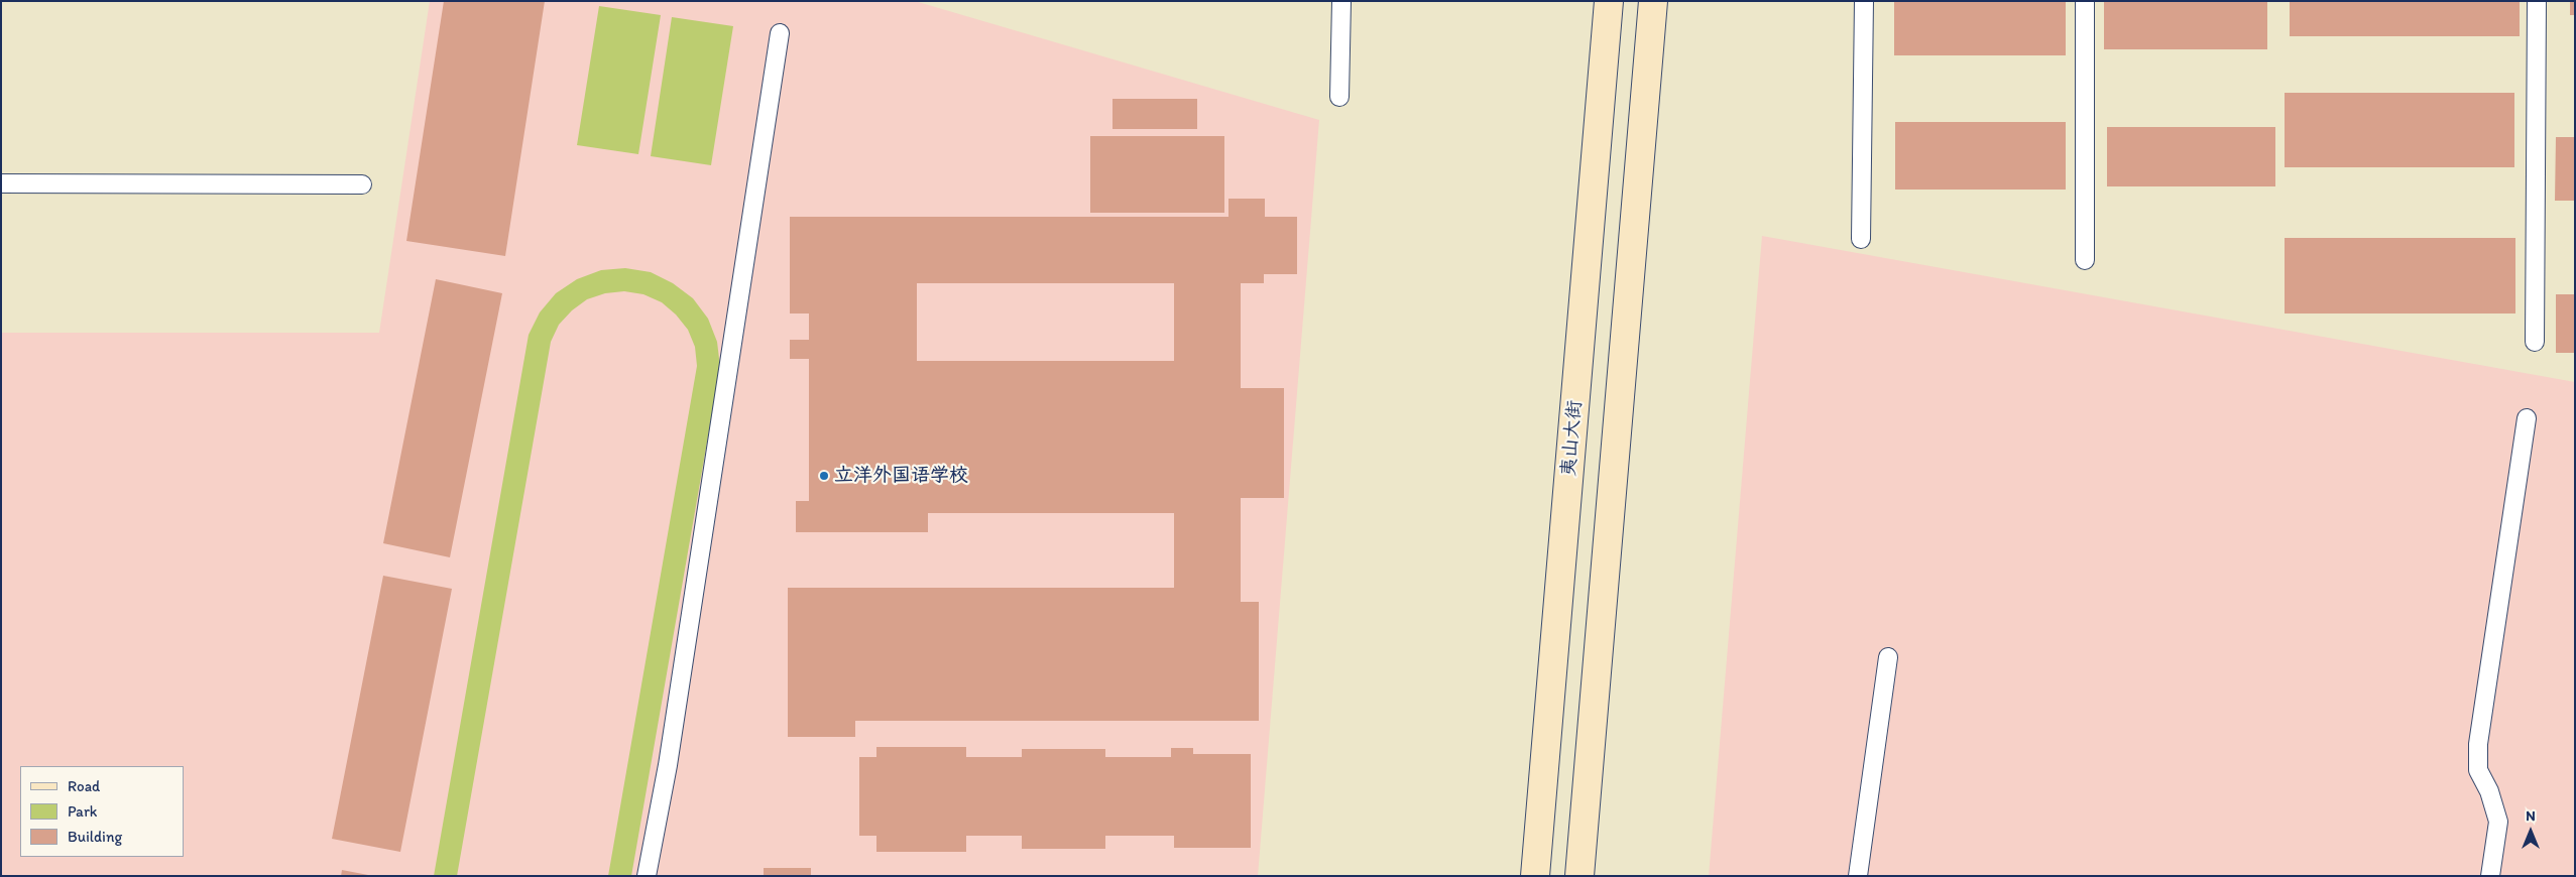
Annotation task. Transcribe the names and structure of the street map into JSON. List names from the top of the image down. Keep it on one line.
{"streets":{"main road":["夷山大街"]},"places":["立洋外国语学校"],"legend":["Road","Park","Building"],"north":"top"}
